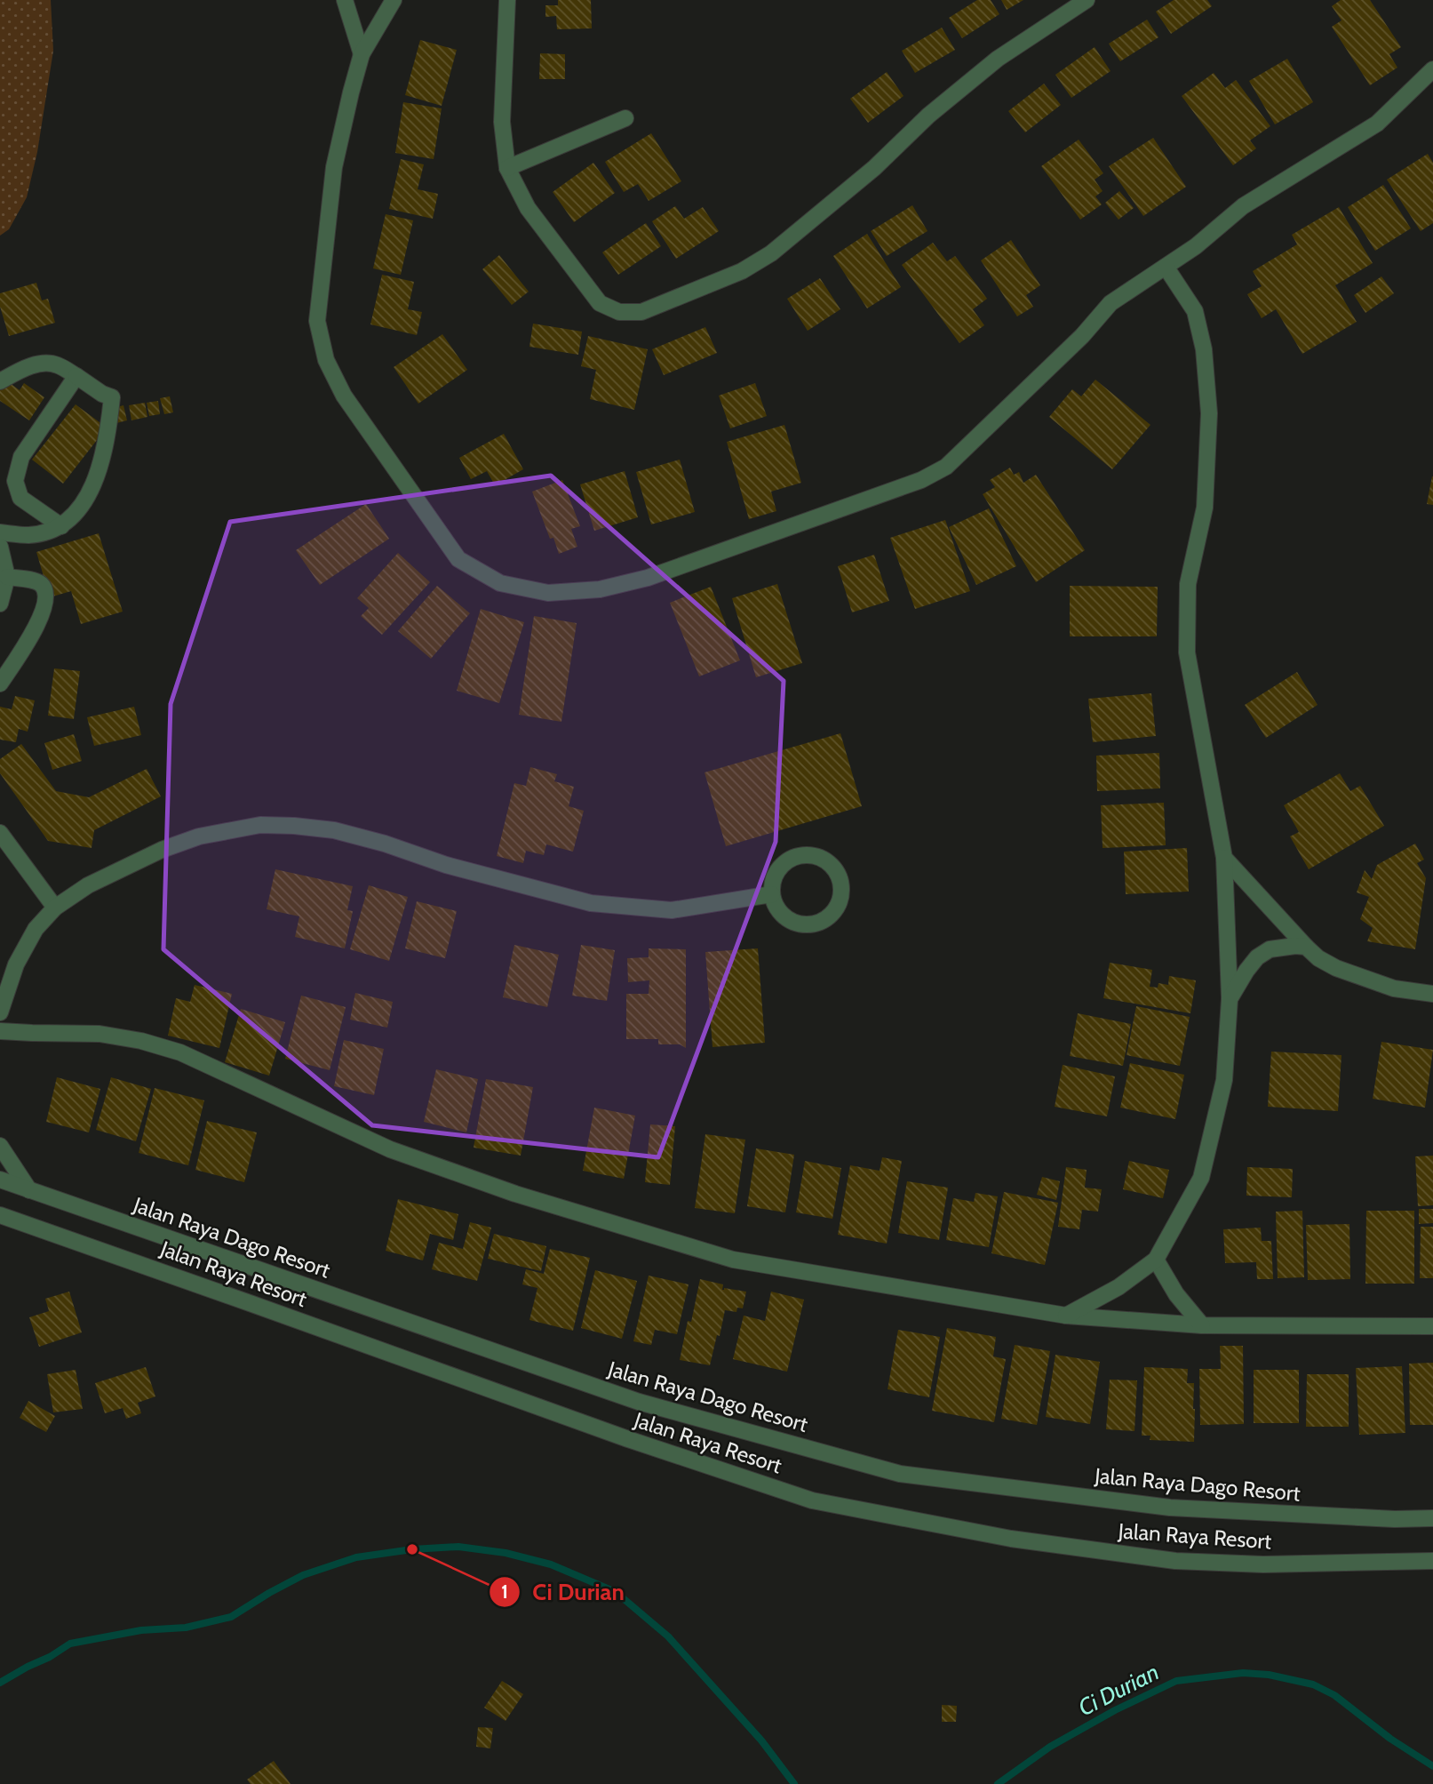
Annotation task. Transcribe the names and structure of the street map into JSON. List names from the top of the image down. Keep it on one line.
{"streets":{"street":["Jalan Raya Dago Resort","Jalan Raya Resort"]},"water":["Ci Durian"],"places":["Ci Durian"]}
